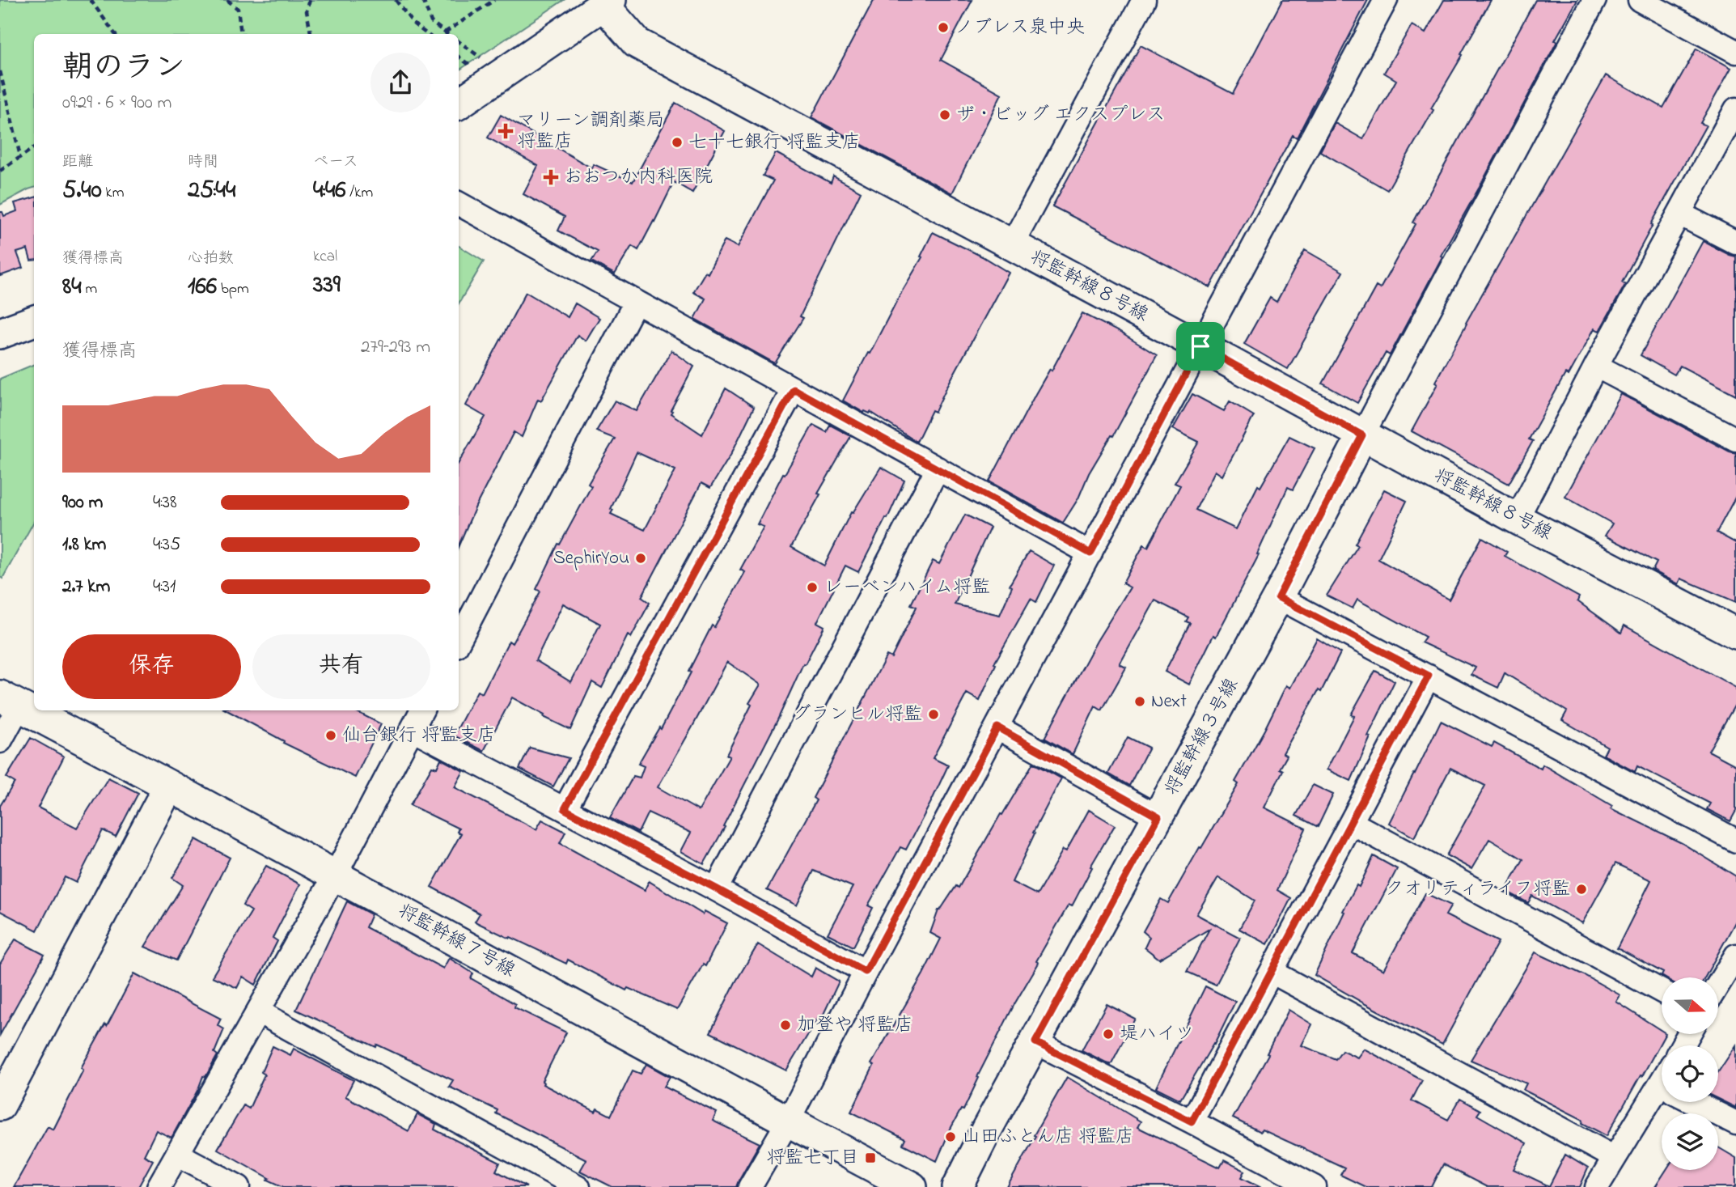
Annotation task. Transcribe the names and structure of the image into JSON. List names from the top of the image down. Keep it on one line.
{"streets":{"street":["将監幹線８号線","将監幹線３号線","将監幹線７号線"]},"crossings":[["将監幹線８号線","将監幹線３号線"]],"places":{"other":["ノブレス泉中央","ザ・ビッグ エクスプレス","七十七銀行 将監支店","SephirYou","レーベンハイム将監","Next","グランヒル将監","仙台銀行 将監支店","クオリティライフ将監","加登や 将監店","堤ハイツ","山田ふとん店 将監店"],"health":["マリーン調剤薬局 将監店","おおつか内科医院"],"transit":["将監七丁目"]},"north":"right","page":{"heading":["朝のラン","09:29 · 6 × 900 m"],"stats":[["距離","5.40 km"],["時間","25:44"],["ペース","4:46 /km"],["獲得標高","84 m"],["心拍数","166 bpm"],["kcal","339"]],"chart":["獲得標高","279–293 m"],"list":[{"name":"900 m","note":"4:38"},{"name":"1.8 km","note":"4:35"},{"name":"2.7 km","note":"4:31"}],"buttons":["保存","共有"]}}
